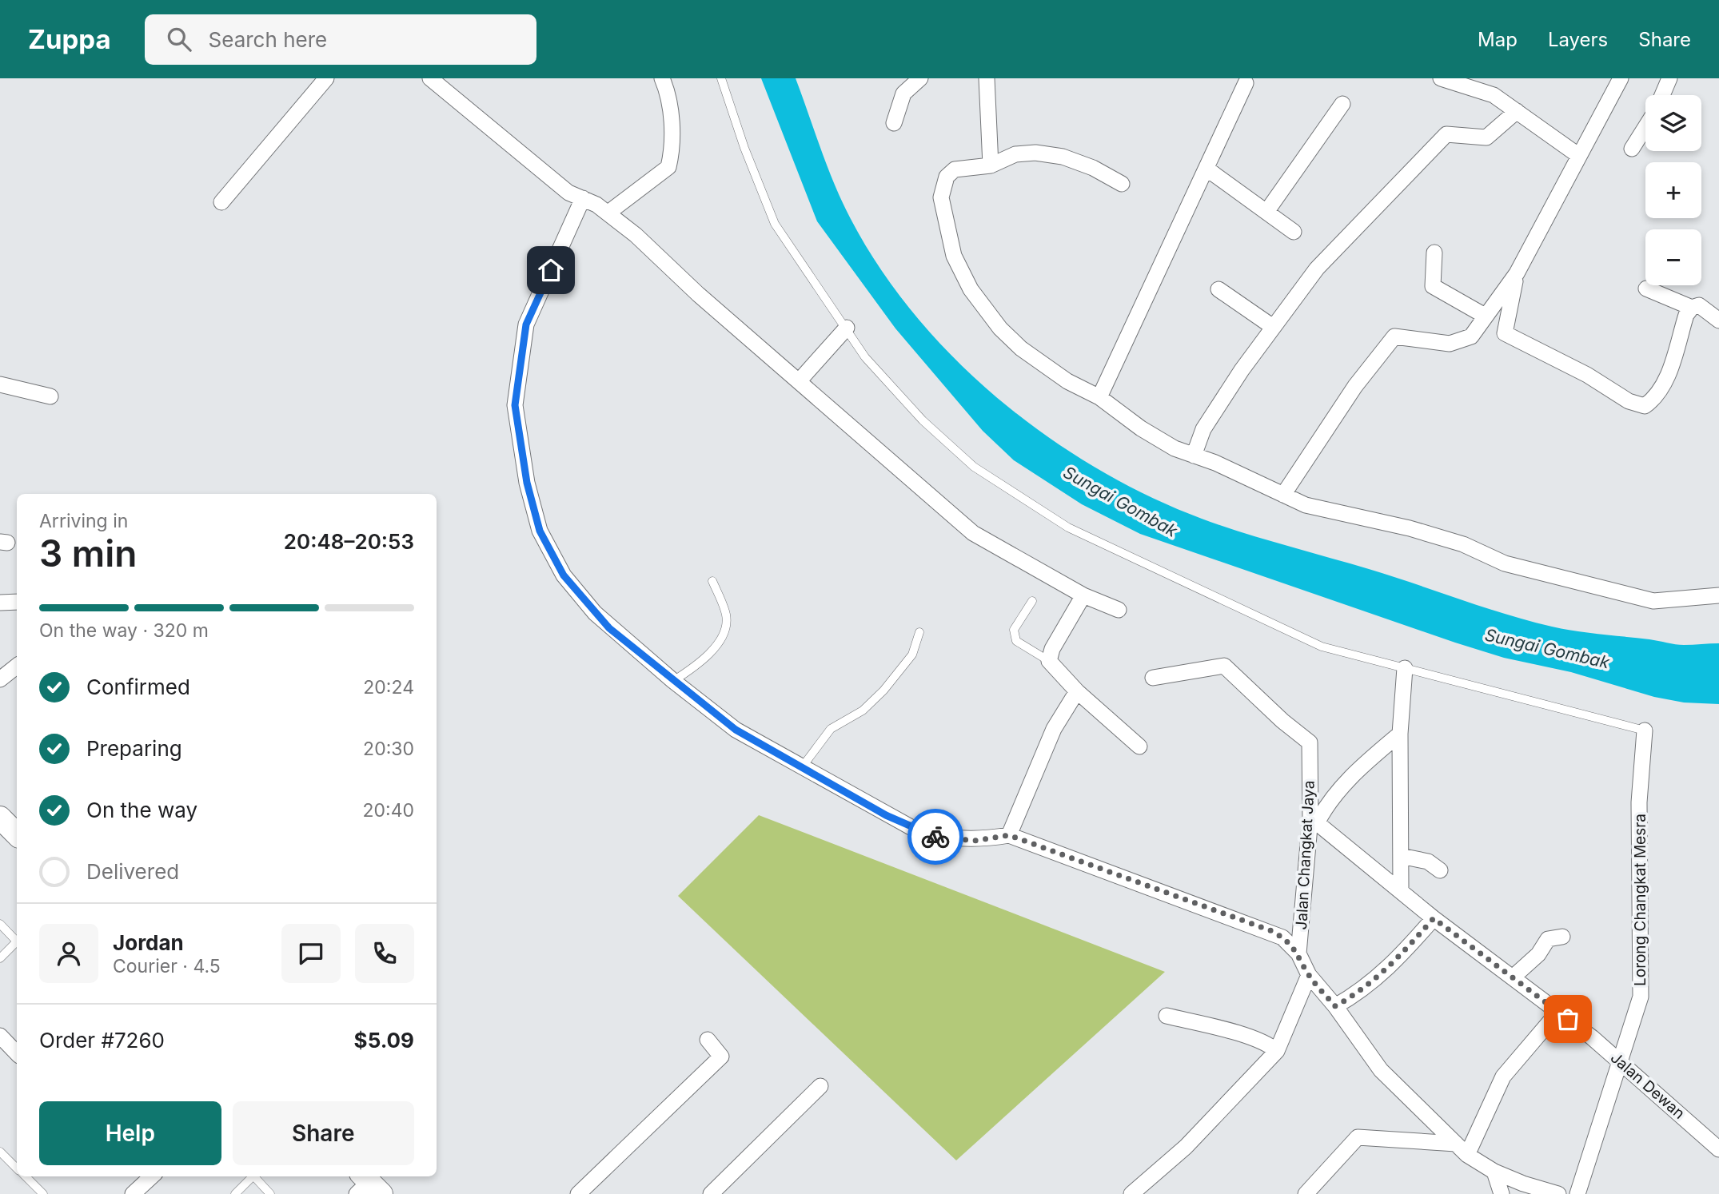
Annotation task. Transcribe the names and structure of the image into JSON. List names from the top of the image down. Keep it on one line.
{"streets":{"street":["Jalan Changkat Jaya","Lorong Changkat Mesra","Jalan Dewan"]},"crossings":[["Jalan Changkat Jaya","Jalan Dewan"],["Lorong Changkat Mesra","Jalan Dewan"]],"water":["Sungai Gombak"],"page":{"header":"Zuppa","search":"Search here","nav":["Map","Layers","Share"],"map_buttons":["+","−"],"heading":["3 min","Arriving in","20:48–20:53"],"panel":["Jordan","Courier · 4.5","Order #7260","$5.09"],"bar":"On the way · 320 m","list":[["Confirmed","20:24"],["Preparing","20:30"],["On the way","20:40"],"Delivered"],"buttons":["Help","Share"]}}
